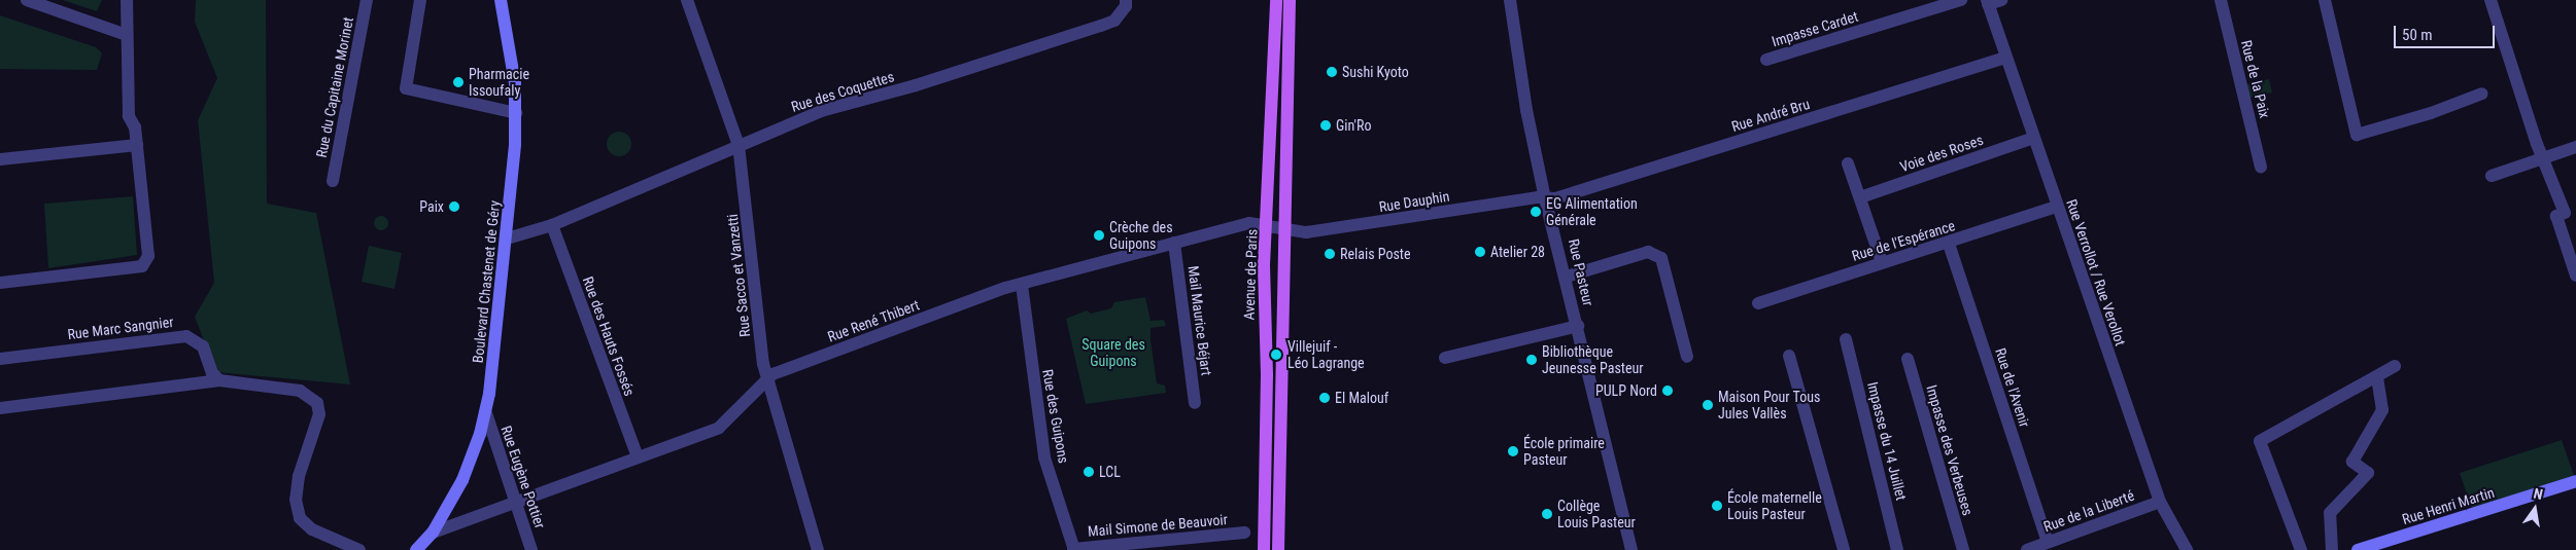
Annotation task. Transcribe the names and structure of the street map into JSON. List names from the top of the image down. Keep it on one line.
{"streets":{"main road":["Avenue de Paris"],"street":["Impasse Cardet","Rue de la Paix","Rue du Capitaine Morinet","Rue des Coquettes","Rue André Bru","Voie des Roses","Rue Dauphin","Rue de l'Espérance","Rue Pasteur","Rue Verrollot / Rue Verollot","Rue Sacco et Vanzetti","Boulevard Chastenet de Géry","Rue René Thibert","Mail Maurice Béjart","Rue Marc Sangnier","Rue des Hauts Fossés","Rue de l'Avenir","Rue des Guipons","Impasse du 14 Juillet","Impasse des Verbeuses","Rue Eugène Pottier","Rue Henri Martin","Rue de la Liberté","Mail Simone de Beauvoir"]},"crossings":[["Rue des Coquettes","Rue Sacco et Vanzetti"],["Rue des Coquettes","Boulevard Chastenet de Géry"],["Rue des Coquettes","Rue des Hauts Fossés"],["Rue André Bru","Rue Dauphin"],["Rue André Bru","Rue Pasteur"],["Rue André Bru","Rue Verrollot / Rue Verollot"],["Voie des Roses","Rue Verrollot / Rue Verollot"],["Rue Dauphin","Rue Pasteur"],["Rue Dauphin","Avenue de Paris"],["Rue Dauphin","Rue René Thibert"],["Rue de l'Espérance","Rue Verrollot / Rue Verollot"],["Rue de l'Espérance","Rue de l'Avenir"],["Rue Verrollot / Rue Verollot","Rue de la Liberté"],["Avenue de Paris","Rue René Thibert"],["Rue Sacco et Vanzetti","Rue René Thibert"],["Boulevard Chastenet de Géry","Rue René Thibert"],["Boulevard Chastenet de Géry","Rue Eugène Pottier"],["Rue René Thibert","Mail Maurice Béjart"],["Rue René Thibert","Rue des Hauts Fossés"],["Rue René Thibert","Rue des Guipons"],["Rue René Thibert","Rue Eugène Pottier"],["Rue de l'Avenir","Rue de la Liberté"],["Rue des Guipons","Mail Simone de Beauvoir"]],"parks":["Square des Guipons"],"places":["Sushi Kyoto","Pharmacie Issoufaly","Gin'Ro","Paix","EG Alimentation Générale","Crèche des Guipons","Atelier 28","Relais Poste","Villejuif - Léo Lagrange","Bibliothèque Jeunesse Pasteur","PULP Nord","El Malouf","Maison Pour Tous Jules Vallès","École primaire Pasteur","LCL","École maternelle Louis Pasteur","Collège Louis Pasteur"],"scale_bar":"50 m","north":"top"}
